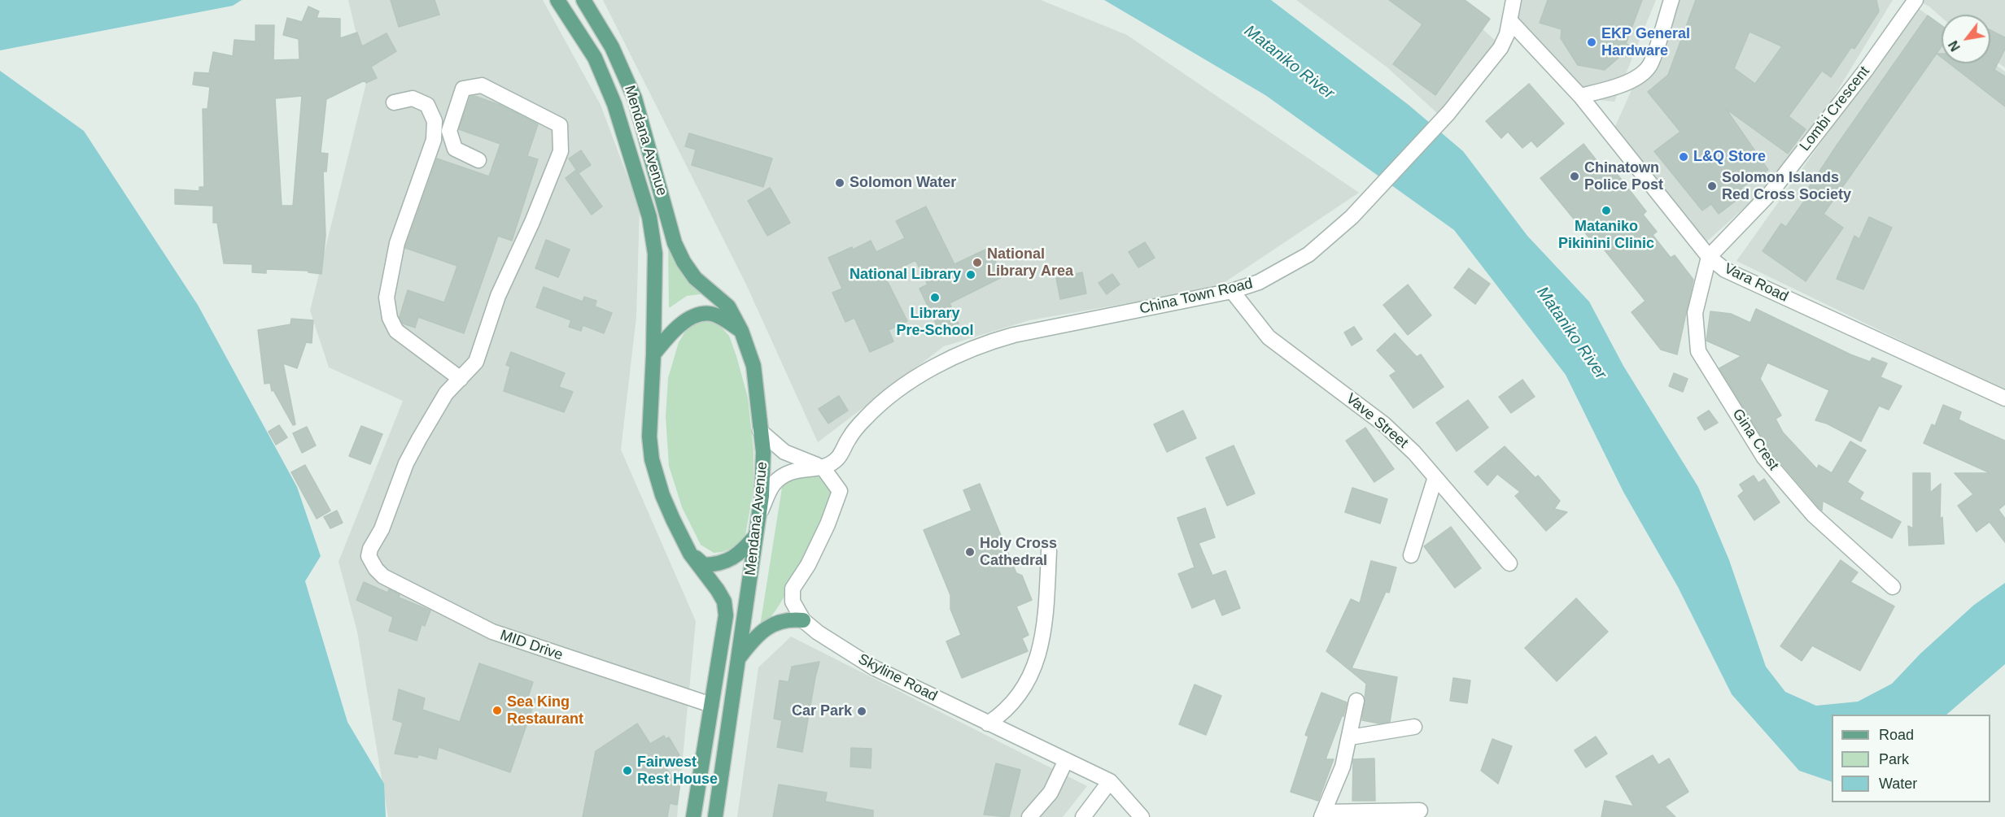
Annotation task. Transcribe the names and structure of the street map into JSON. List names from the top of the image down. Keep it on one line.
{"streets":{"main road":["Mendana Avenue"],"street":["Lombi Crescent","Vara Road","China Town Road","Vave Street","Gina Crest","MID Drive","Skyline Road"]},"crossings":[["Lombi Crescent","Vara Road"],["Lombi Crescent","Gina Crest"],["Mendana Avenue","MID Drive"],["Vara Road","China Town Road"],["Vara Road","Gina Crest"],["China Town Road","Vave Street"],["China Town Road","Skyline Road"]],"water":["Mataniko River"],"places":["EKP General Hardware","L&Q Store","Chinatown Police Post","Solomon Water","Solomon Islands Red Cross Society","Mataniko Pikinini Clinic","National Library Area","National Library","Library Pre-School","Holy Cross Cathedral","Sea King Restaurant","Car Park","Fairwest Rest House"],"legend":["Road","Park","Water"],"north":"bottom left"}
